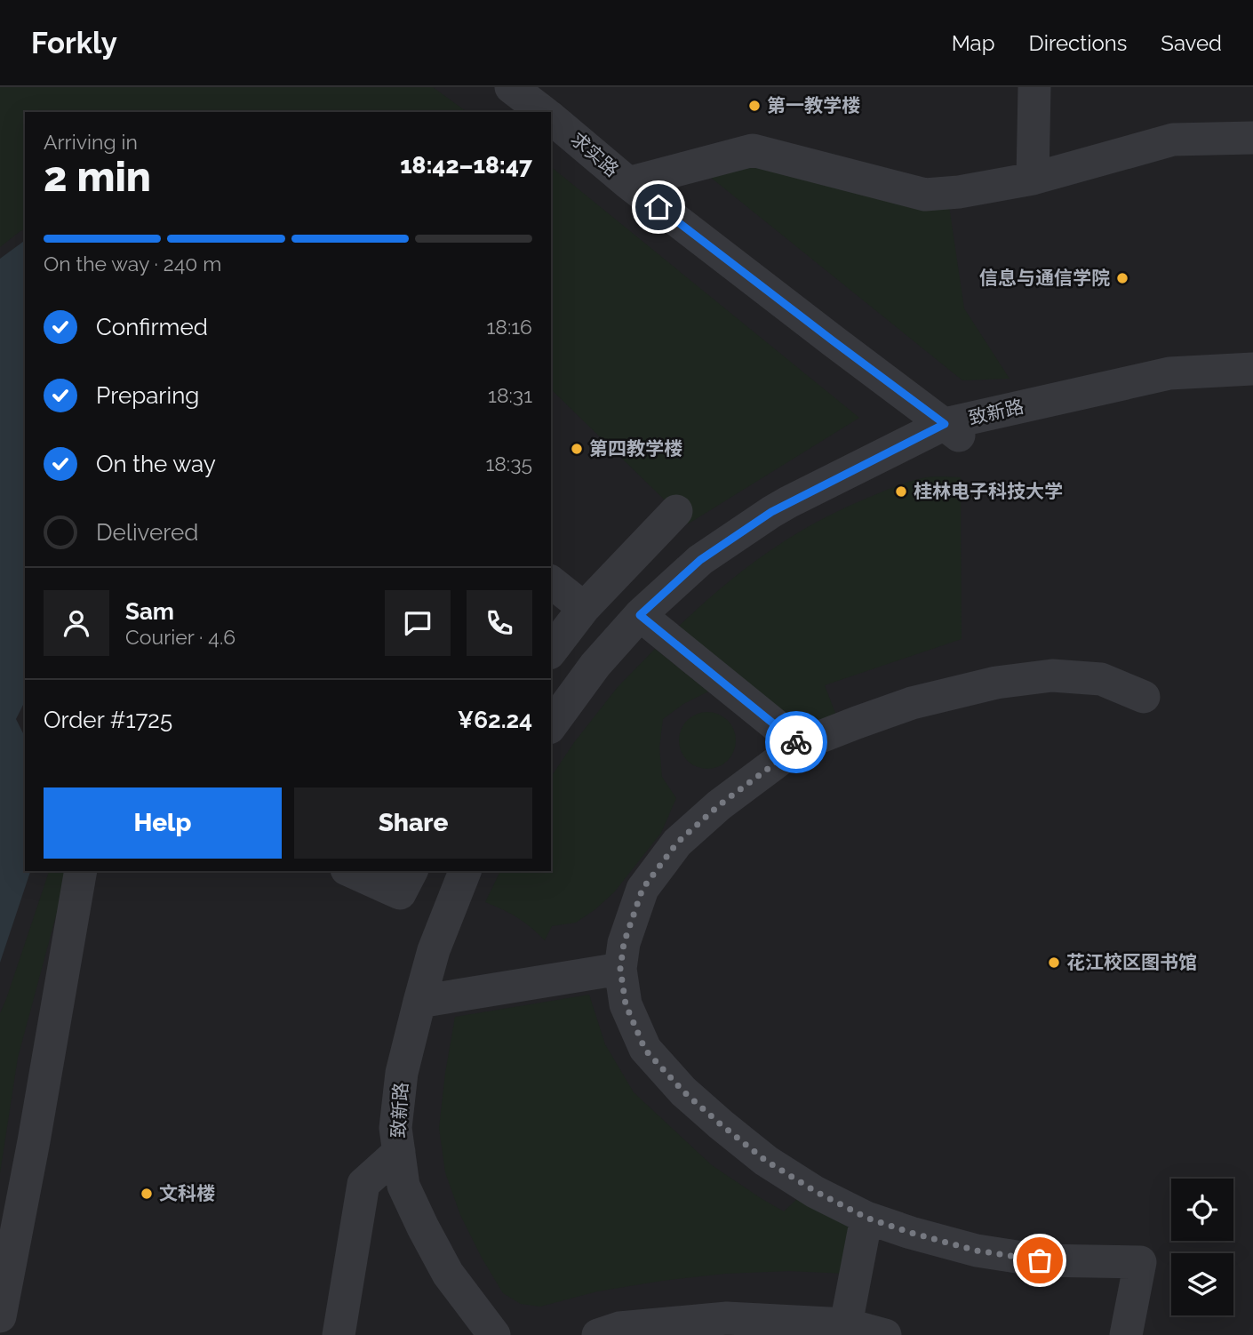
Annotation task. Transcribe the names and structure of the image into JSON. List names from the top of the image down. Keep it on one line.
{"streets":{"street":["求实路","致新路"]},"crossings":[["求实路","致新路"]],"places":["第一教学楼","信息与通信学院","第四教学楼","桂林电子科技大学","花江校区图书馆","文科楼"],"page":{"header":"Forkly","nav":["Map","Directions","Saved"],"heading":["2 min","Arriving in","18:42–18:47"],"panel":["Sam","Courier · 4.6","Order #1725","¥62.24"],"bar":"On the way · 240 m","list":[["Confirmed","18:16"],["Preparing","18:31"],["On the way","18:35"],"Delivered"],"buttons":["Help","Share"]}}
